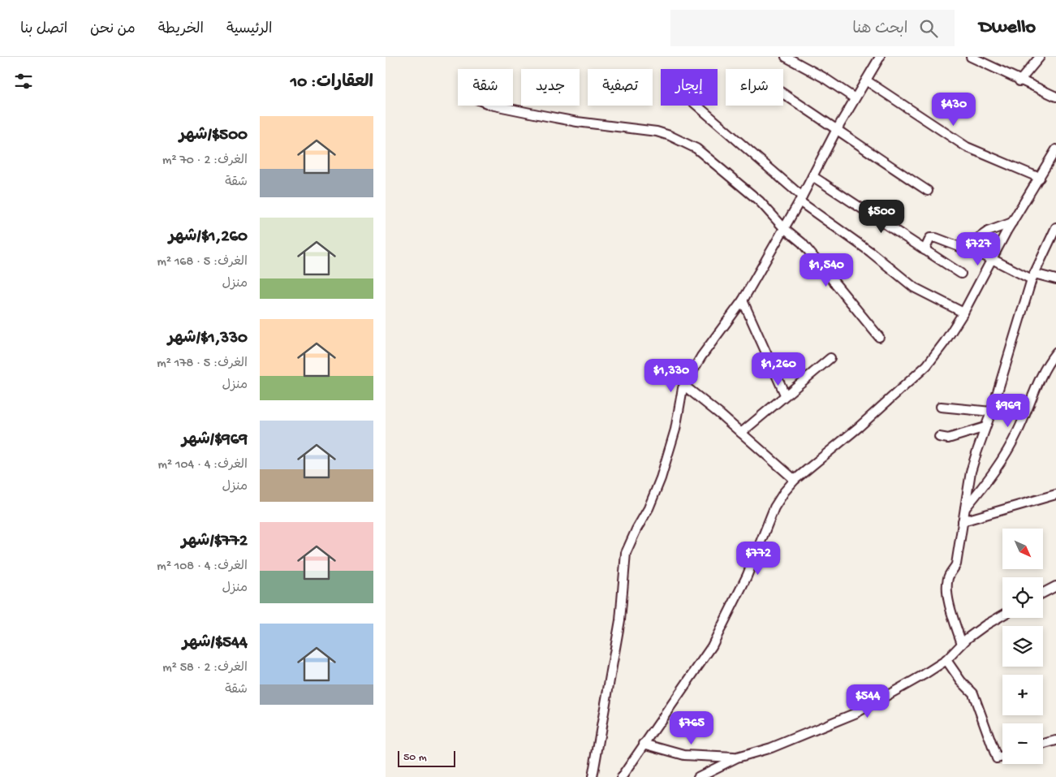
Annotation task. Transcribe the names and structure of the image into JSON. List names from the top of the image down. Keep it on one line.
{"scale_bar":"50 m","north":"bottom right","page":{"header":"Dwello","search":"ابحث هنا","nav":["الرئيسية","الخريطة","من نحن","اتصل بنا"],"heading":"العقارات: 10","chip":["شراء","إيجار","تصفية","جديد","شقة"],"price":["$430","$500","$727","$1,540","$1,260","$1,330","$969","$772","$544","$765"],"list":[{"name":"$500/شهر","note":"الغرف: 2 · 70 m² · شقة"},{"name":"$1,260/شهر","note":"الغرف: 5 · 168 m² · منزل"},{"name":"$1,330/شهر","note":"الغرف: 5 · 178 m² · منزل"},{"name":"$969/شهر","note":"الغرف: 4 · 104 m² · منزل"},{"name":"$772/شهر","note":"الغرف: 4 · 108 m² · منزل"},{"name":"$544/شهر","note":"الغرف: 2 · 58 m² · شقة"}],"map_buttons":["+","−"],"scale":"50 m"}}
